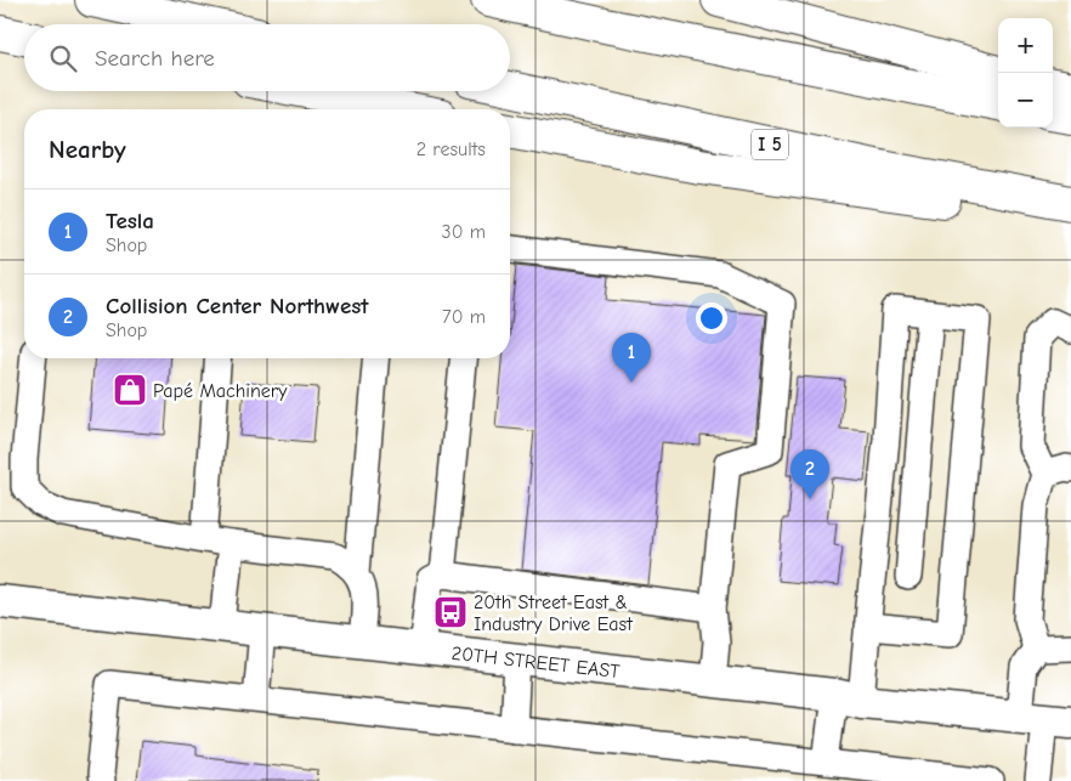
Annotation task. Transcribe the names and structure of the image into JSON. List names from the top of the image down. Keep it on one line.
{"streets":{"highway":["I 5"],"main road":["20TH STREET EAST"]},"places":{"shop":["Papé Machinery"],"bus stop":["20th Street East & Industry Drive East"]},"page":{"map_buttons":["+","−"],"search":"Search here","heading":["Nearby","2 results"],"list":[{"mark":"1","name":"Tesla","note":"Shop","value":"30 m"},{"mark":"2","name":"Collision Center Northwest","note":"Shop","value":"70 m"}],"pins":["1","2"]}}
